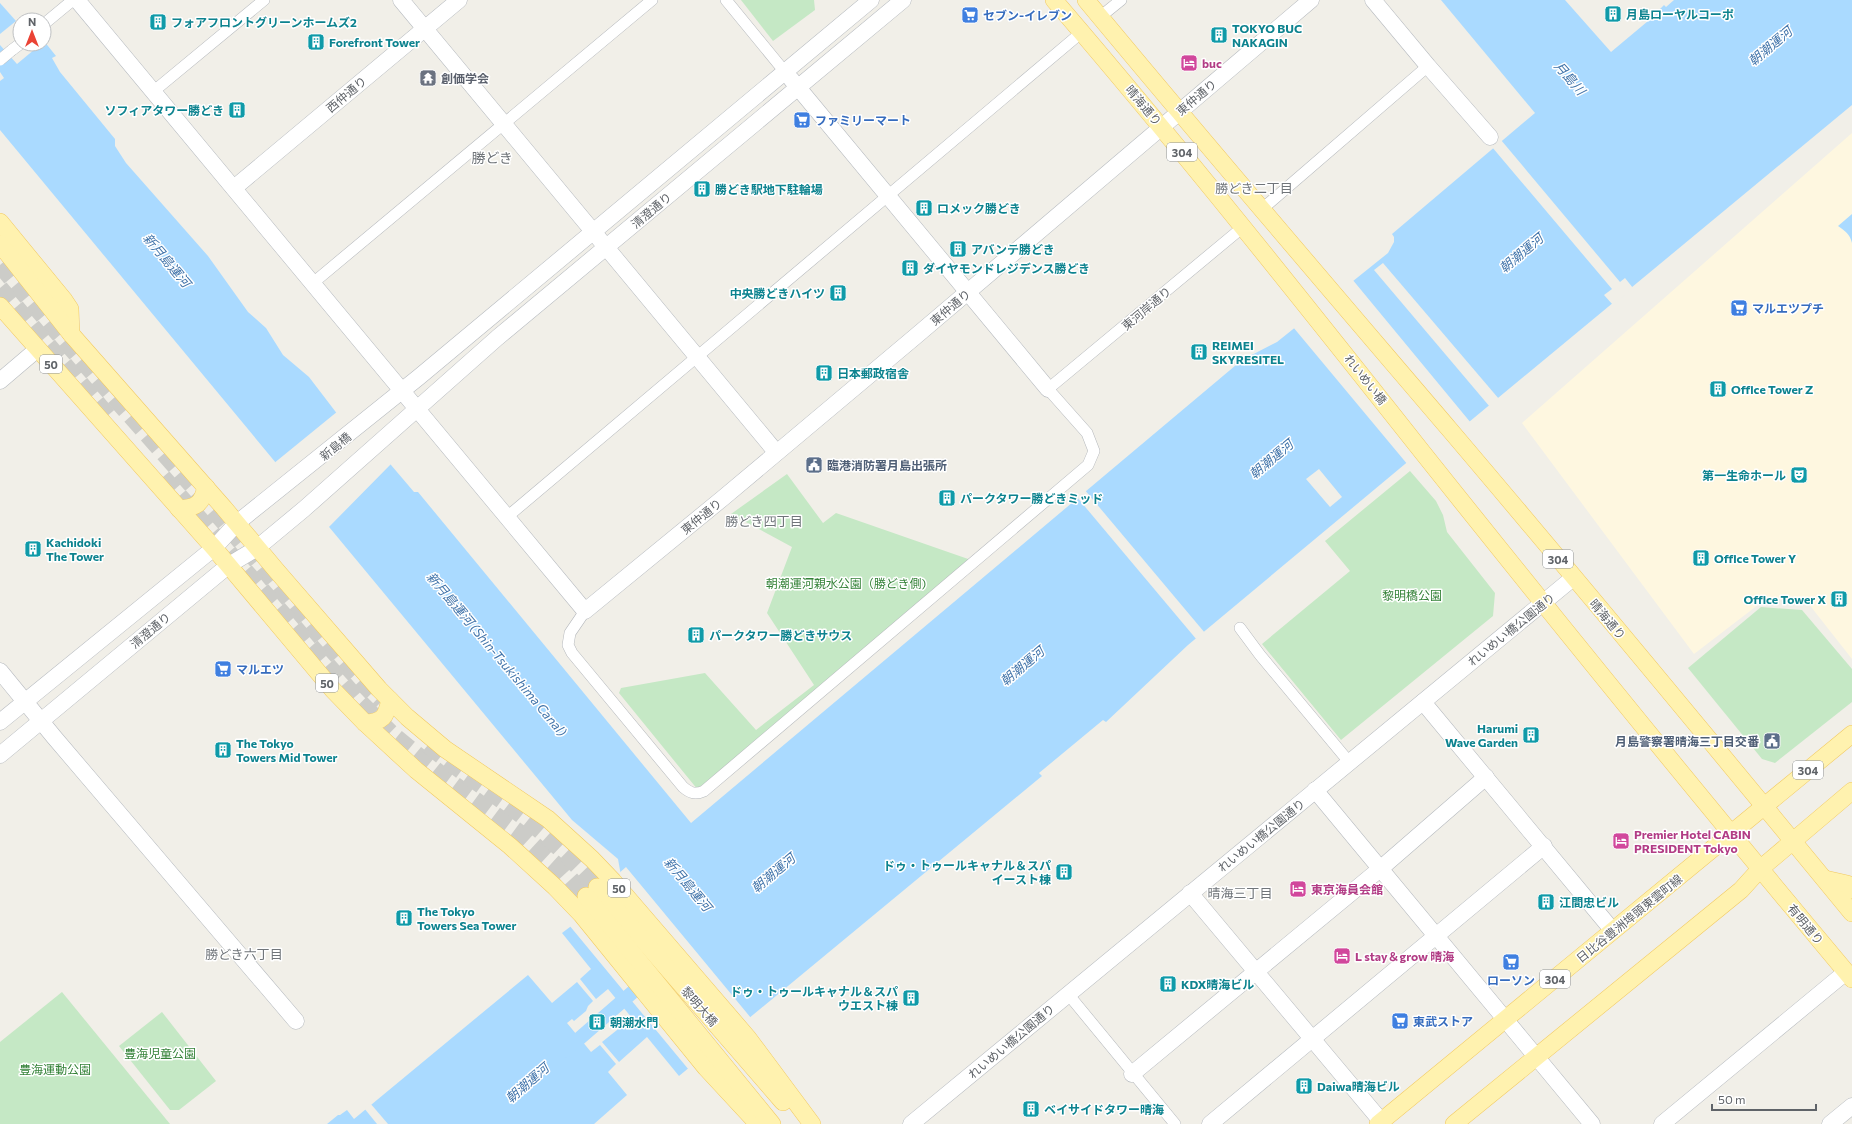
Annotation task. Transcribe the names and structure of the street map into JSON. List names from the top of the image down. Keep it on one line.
{"streets":{"main road":["晴海通り","304","50","れいめい橋","日比谷豊洲埠頭東雲町線","有明通り","黎明大橋"],"street":["西仲通り","東仲通り","清澄通り","東河岸通り","新島橋","れいめい橋公園通り"]},"crossings":[["東仲通り","晴海通り"],["晴海通り","304"],["晴海通り","東河岸通り"],["晴海通り","れいめい橋"],["晴海通り","れいめい橋公園通り"],["304","れいめい橋"],["304","れいめい橋公園通り"],["304","日比谷豊洲埠頭東雲町線"],["304","有明通り"],["清澄通り","50"],["清澄通り","新島橋"],["れいめい橋","れいめい橋公園通り"]],"districts":["勝どき","勝どき二丁目","勝どき四丁目","晴海三丁目","勝どき六丁目"],"water":["朝潮運河","月島川","新月島運河","新月島運河 (Shin-Tsukishima Canal)"],"parks":["朝潮運河親水公園（勝どき側)","黎明橋公園","豊海児童公園","豊海運動公園"],"places":{"building":["月島ローヤルコーポ","フォアフロントグリーンホームズ2","TOKYO BUC NAKAGIN","Forefront Tower","ソフィアタワー勝どき","勝どき駅地下駐輪場","ロメック勝どき","アバンテ勝どき","ダイヤモンドレジデンス勝どき","中央勝どきハイツ","REIMEI SKYRESITEL","日本郵政宿舎","Office Tower Z","パークタワー勝どきミッド","Kachidoki The Tower","Office Tower Y","Office Tower X","パークタワー勝どきサウス","Harumi Wave Garden","The Tokyo Towers Mid Tower","ドゥ・トゥールキャナル＆スパ イースト棟","江間忠ビル","The Tokyo Towers Sea Tower","KDX晴海ビル","ドゥ・トゥールキャナル＆スパ ウエスト棟","朝潮水門","Daiwa晴海ビル","ベイサイドタワー晴海"],"supermarket":["セブン-イレブン","ファミリーマート","マルエツプチ","マルエツ","ローソン","東武ストア"],"hotel":["buc","Premier Hotel CABIN PRESIDENT Tokyo","東京海員会館","L stay＆grow 晴海"],"temple":["創価学会"],"public building":["臨港消防署月島出張所","月島警察署晴海三丁目交番"],"theatre":["第一生命ホール"]},"scale_bar":"50 m","north":"top"}
